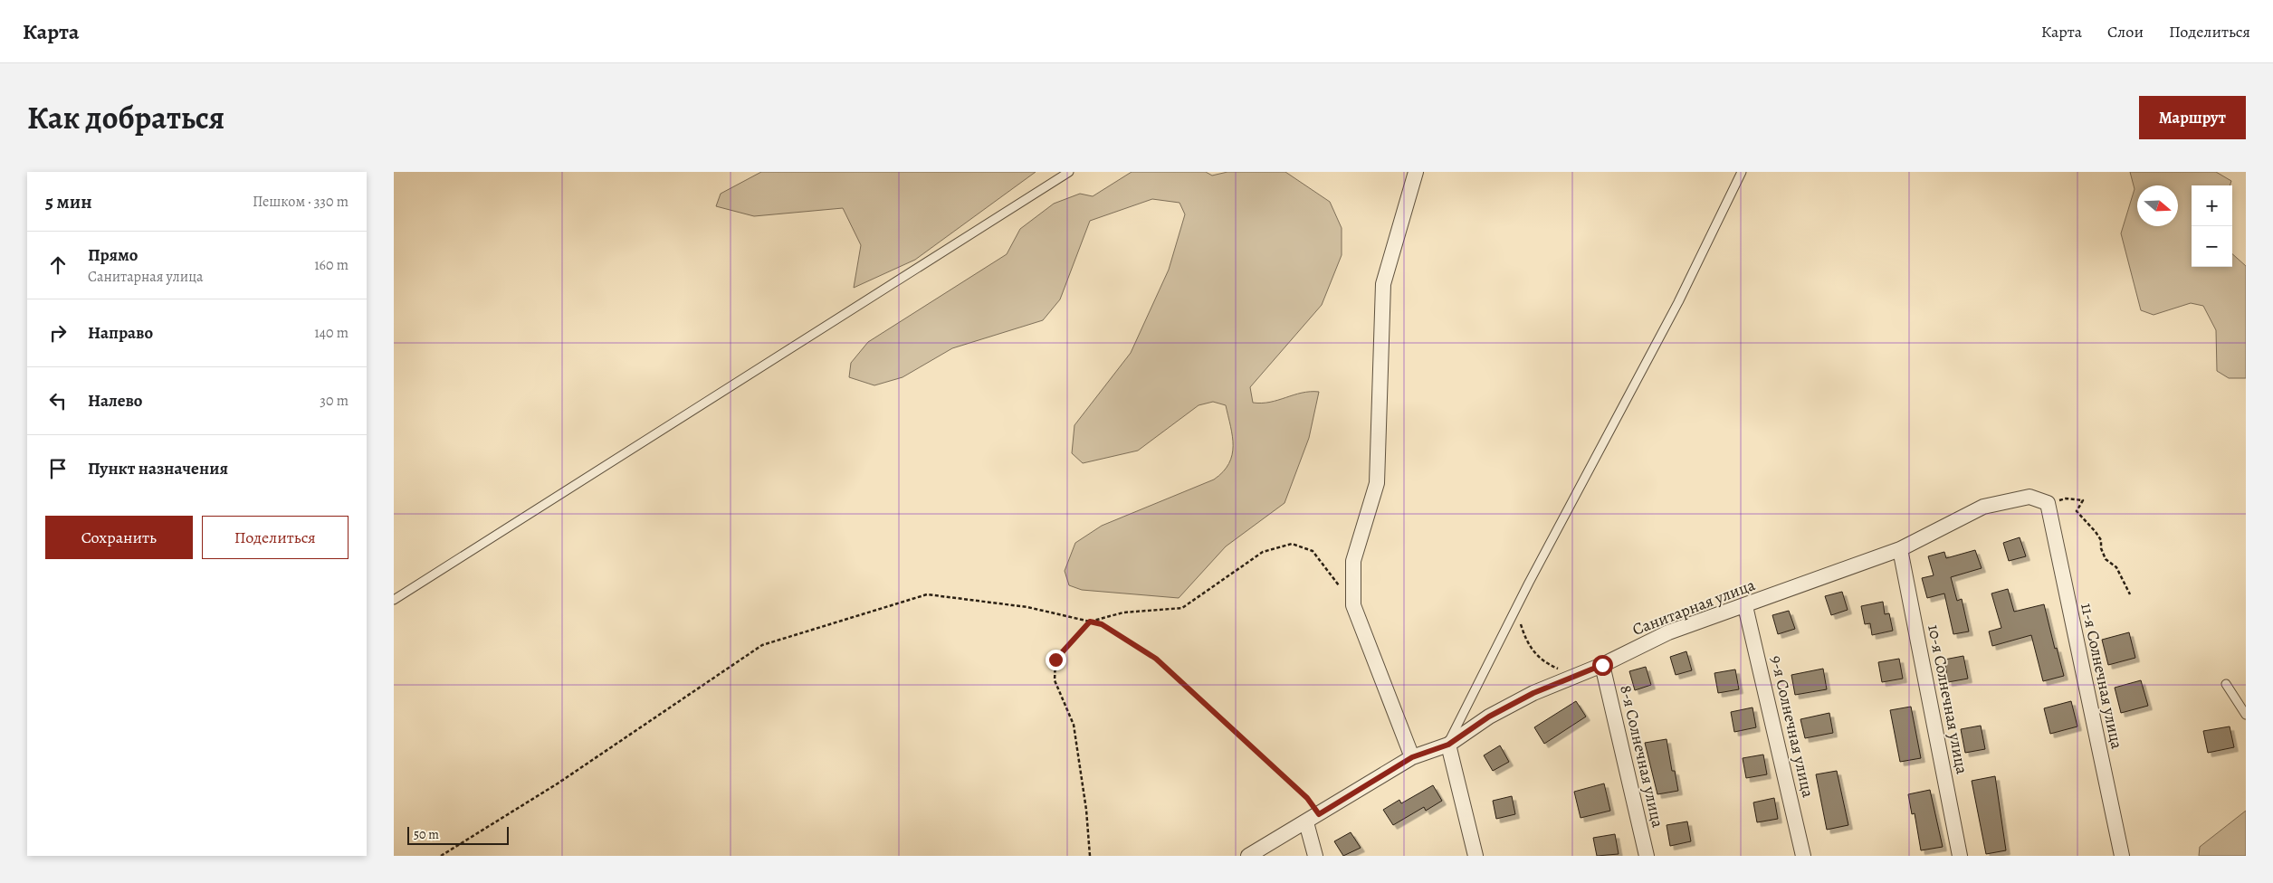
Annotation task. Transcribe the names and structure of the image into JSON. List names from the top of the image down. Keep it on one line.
{"streets":{"street":["Санитарная улица","11-я Солнечная улица","10-я Солнечная улица","9-я Солнечная улица","8-я Солнечная улица"]},"crossings":[["Санитарная улица","11-я Солнечная улица"],["Санитарная улица","10-я Солнечная улица"],["Санитарная улица","9-я Солнечная улица"],["Санитарная улица","8-я Солнечная улица"]],"scale_bar":"50 m","north":"right","page":{"header":"Карта","nav":["Карта","Слои","Поделиться"],"title":"Как добраться","buttons":["Маршрут",["Сохранить","Поделиться"]],"heading":["5 мин","Пешком · 330 m"],"map_buttons":["+","−"],"list":[["Прямо","Санитарная улица","160 m"],["Направо","140 m"],["Налево","30 m"],"Пункт назначения"],"scale":"50 m"}}
